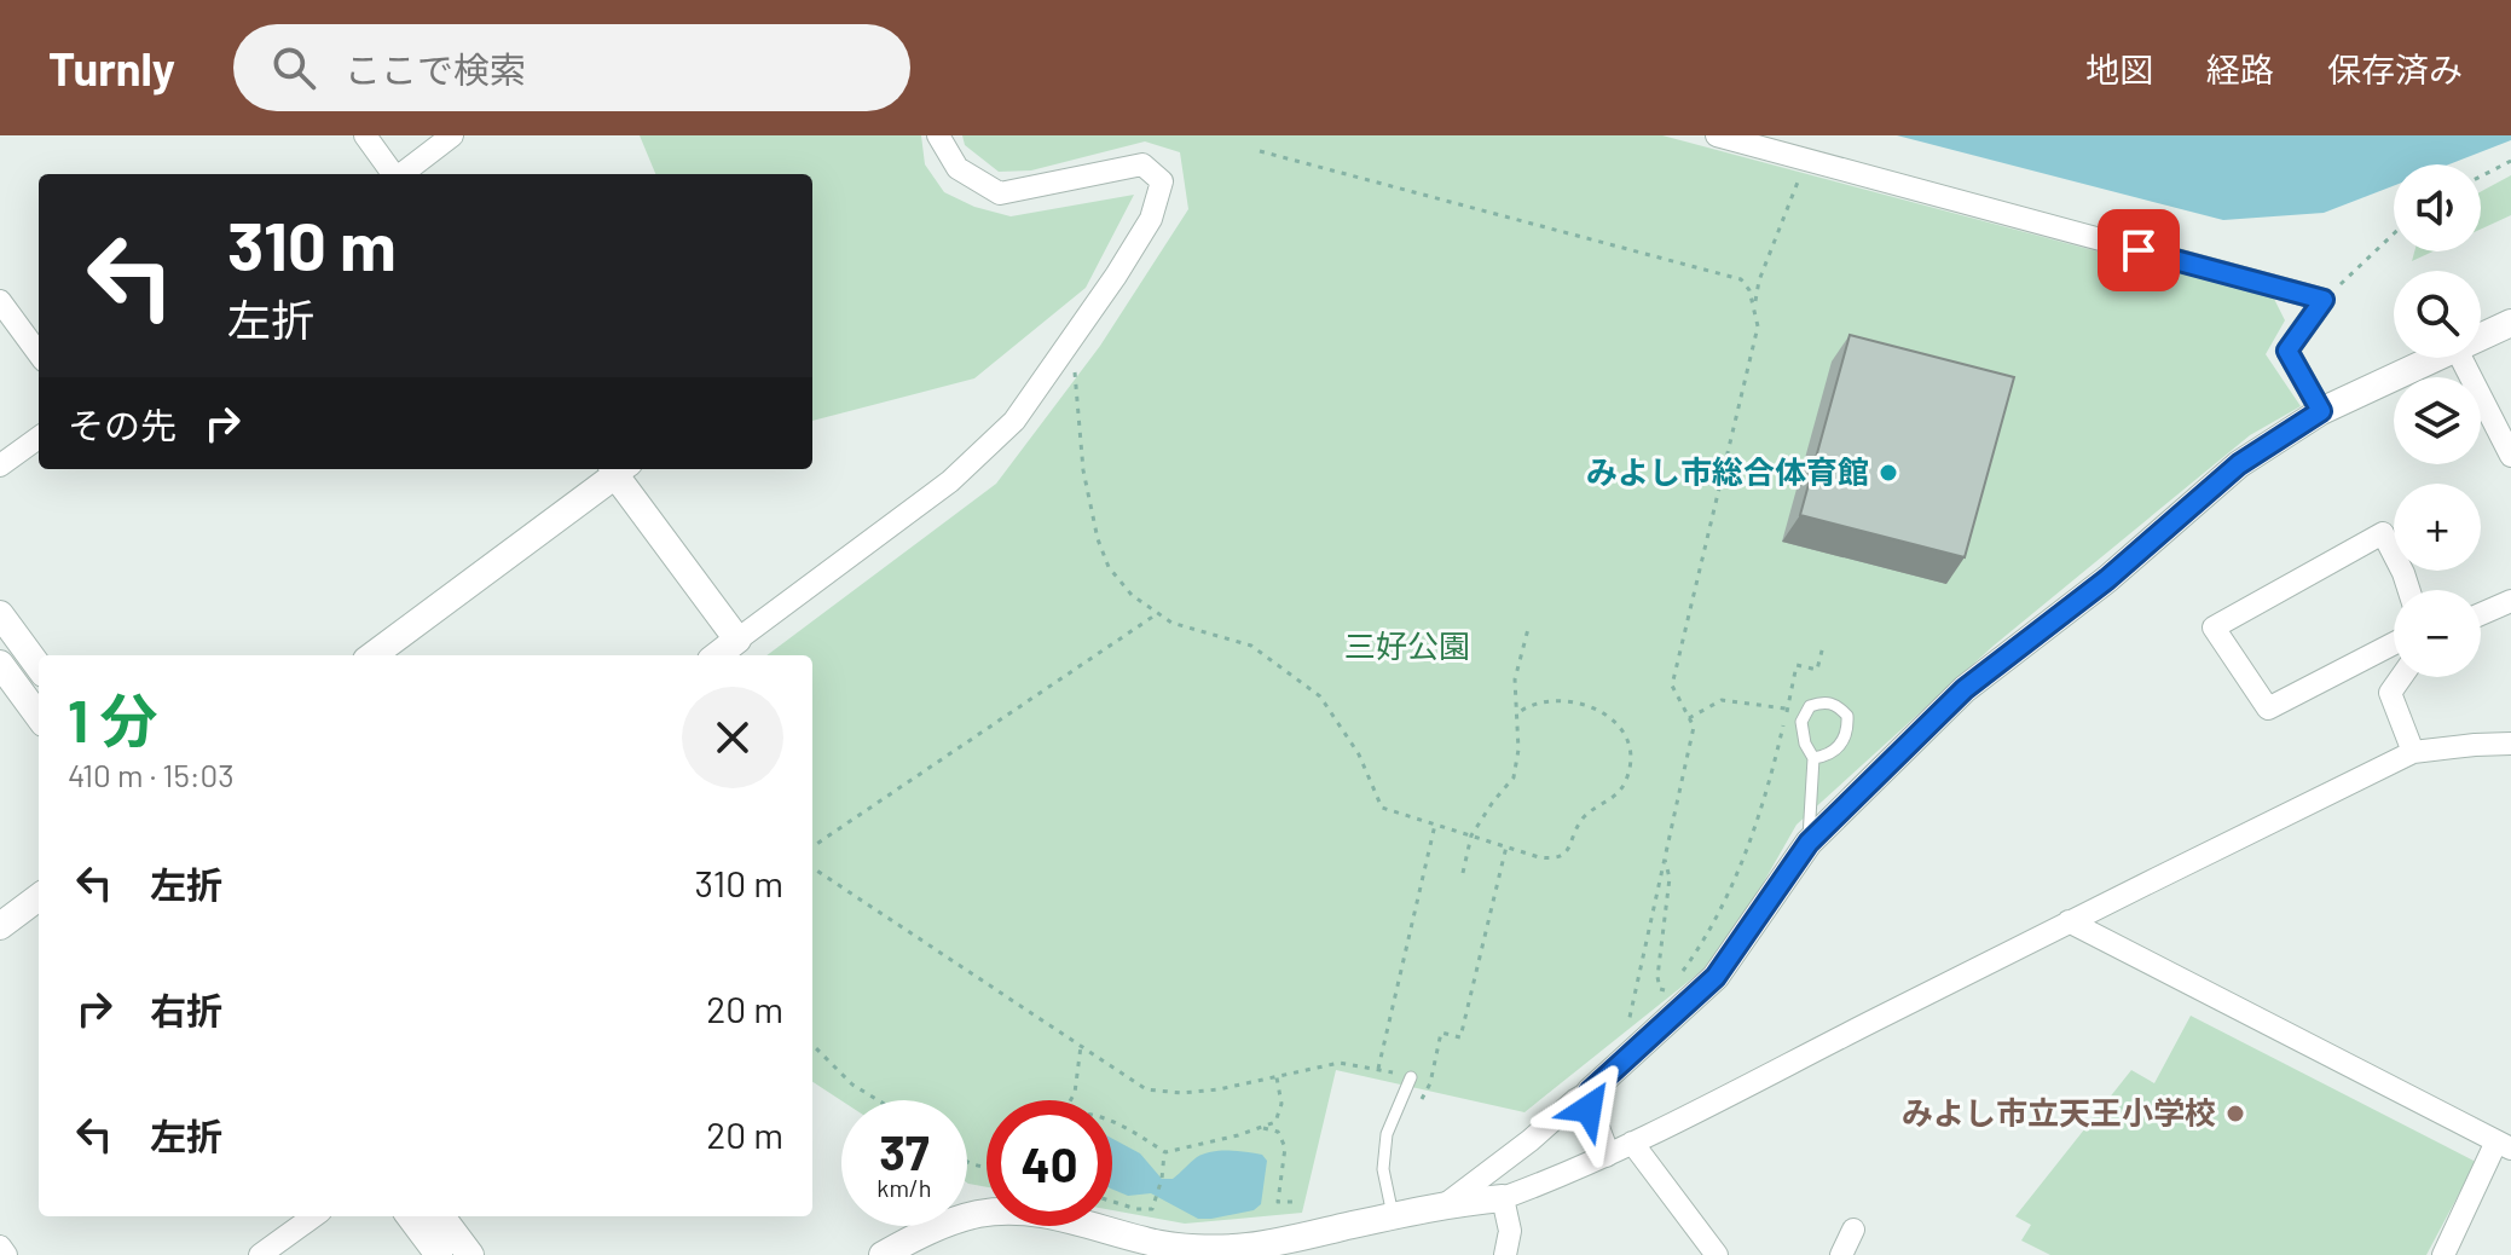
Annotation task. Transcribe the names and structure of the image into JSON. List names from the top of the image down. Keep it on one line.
{"parks":["三好公園"],"places":["みよし市総合体育館","みよし市立天王小学校"],"page":{"header":"Turnly","search":"ここで検索","nav":["地図","経路","保存済み"],"map_buttons":["+","−"],"turn":["310 m","左折"],"then":"その先","heading":["1 分","410 m · 15:03"],"list":[{"name":"左折","value":"310 m"},{"name":"右折","value":"20 m"},{"name":"左折","value":"20 m"}],"speed":"37 km/h","limit":"40"}}
